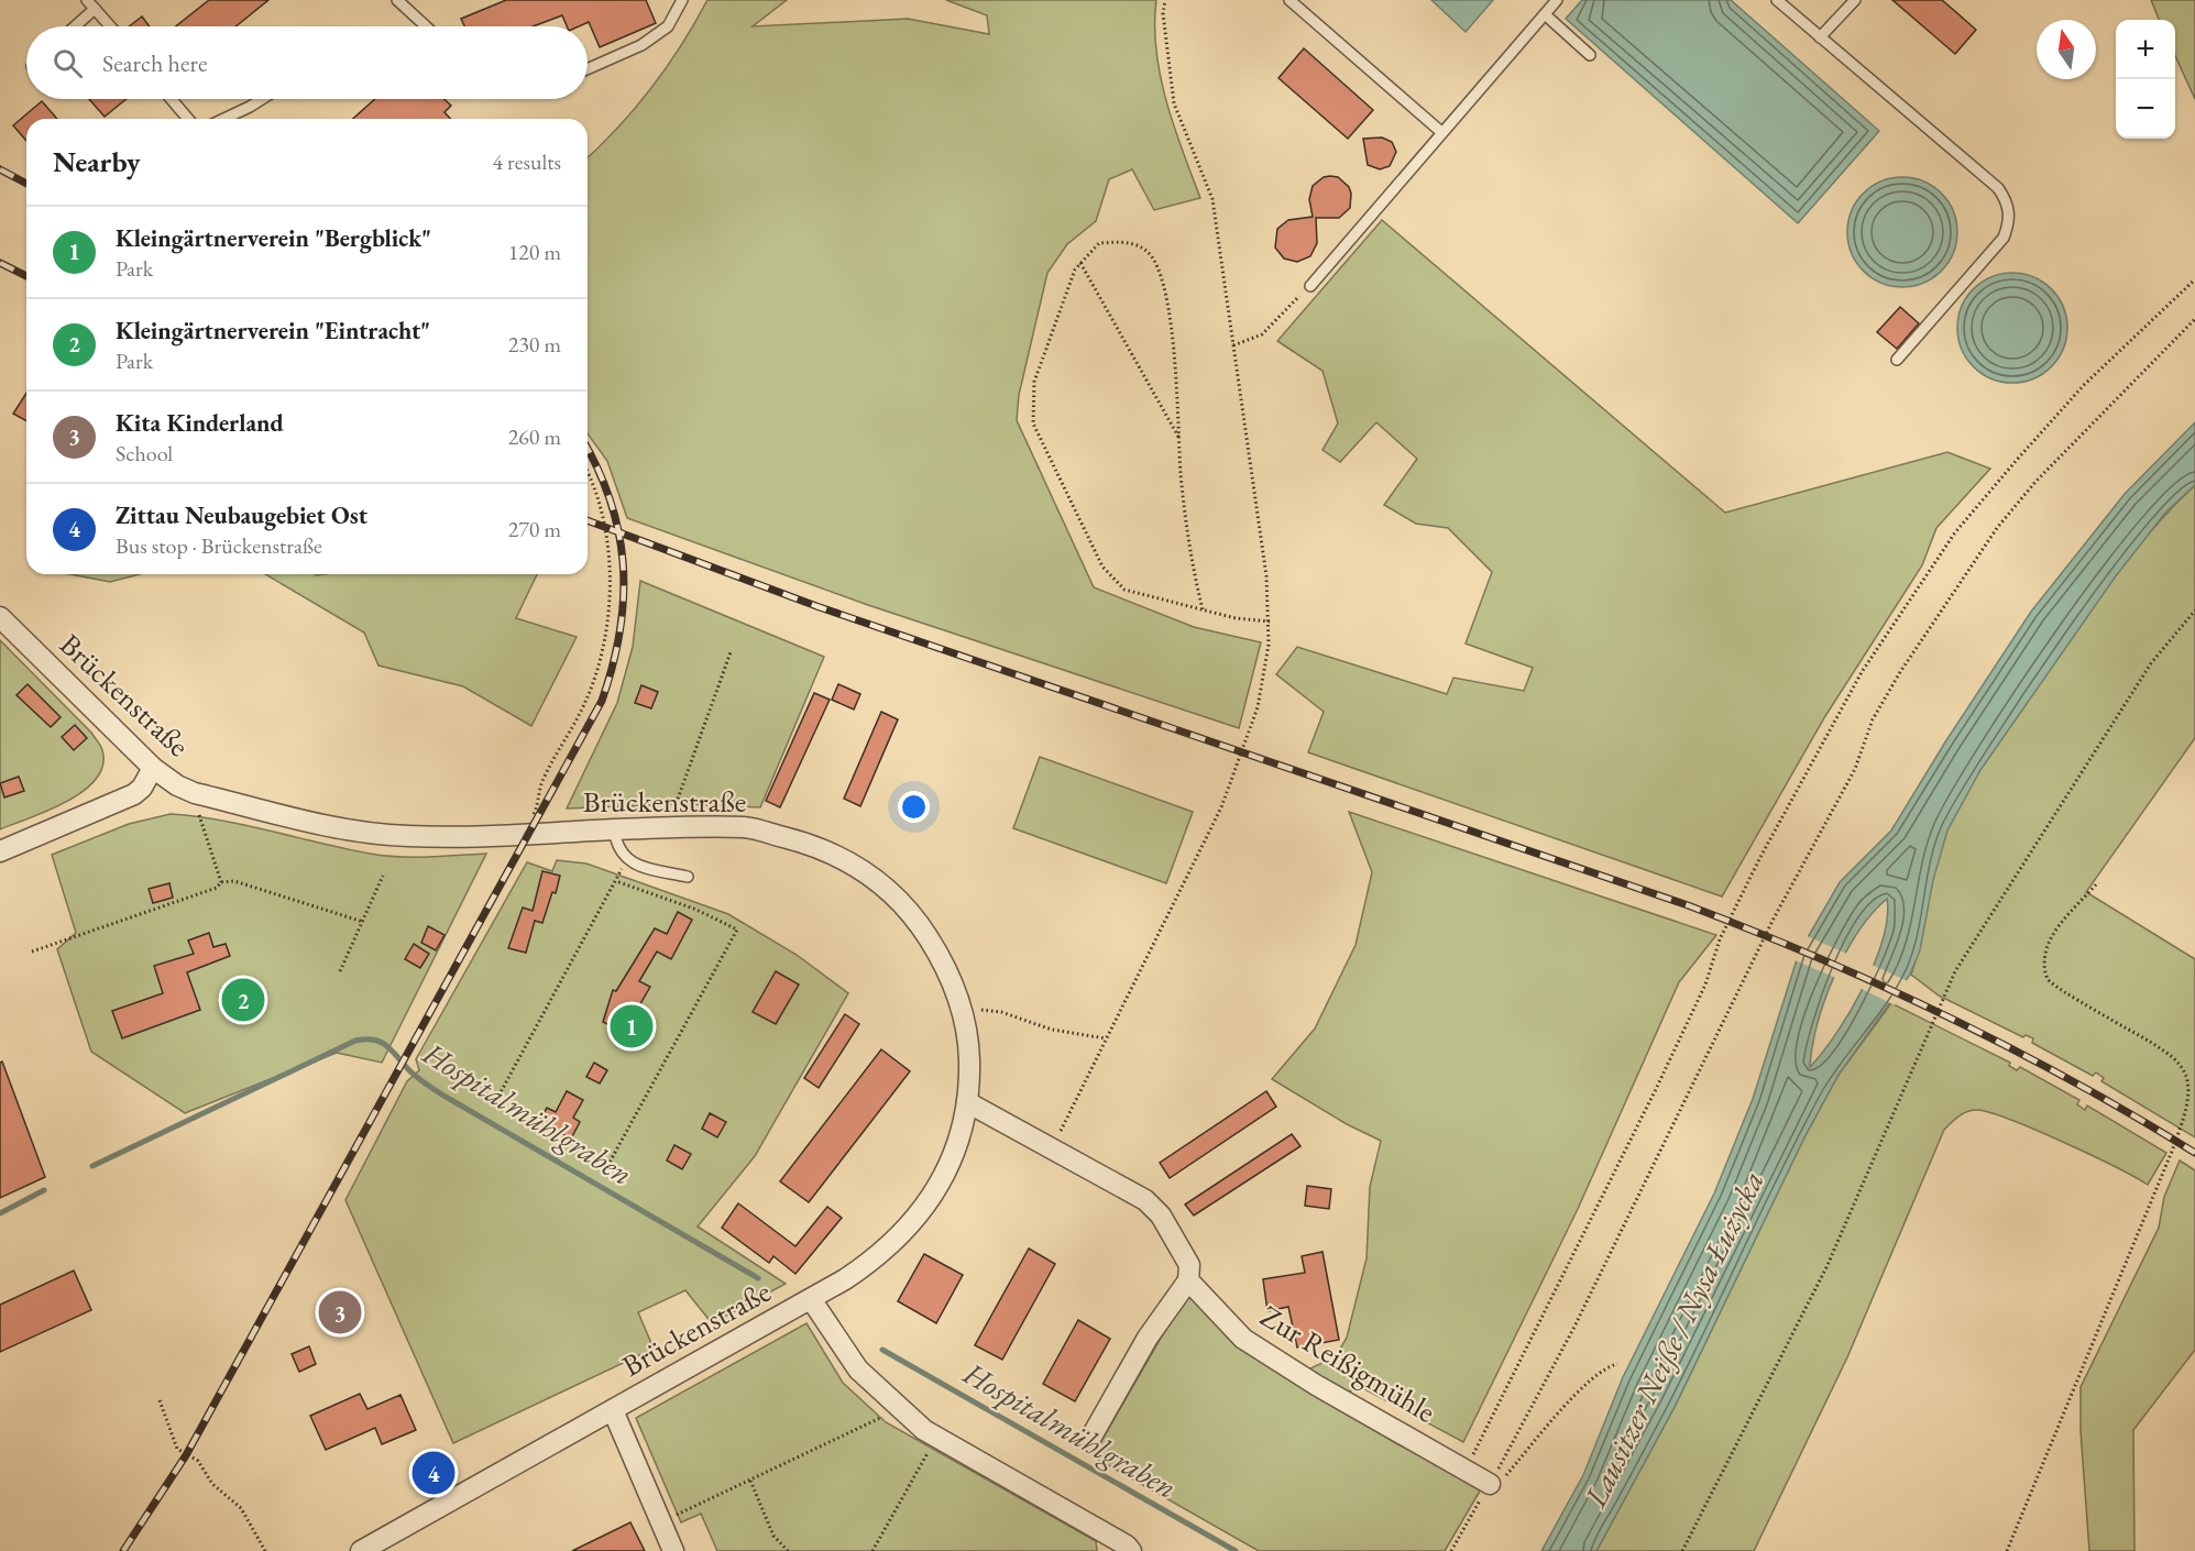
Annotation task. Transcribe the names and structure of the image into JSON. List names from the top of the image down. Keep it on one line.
{"streets":{"street":["Brückenstraße","Zur Reißigmühle"]},"crossings":[["Brückenstraße","Zur Reißigmühle"]],"water":["Hospitalmühlgraben","Lausitzer Neiße / Nysa Łużycka"],"north":"top","page":{"map_buttons":["+","−"],"search":"Search here","heading":["Nearby","4 results"],"list":[{"mark":"1","name":"Kleingärtnerverein \"Bergblick\"","note":"Park","value":"120 m"},{"mark":"2","name":"Kleingärtnerverein \"Eintracht\"","note":"Park","value":"230 m"},{"mark":"3","name":"Kita Kinderland","note":"School","value":"260 m"},{"mark":"4","name":"Zittau Neubaugebiet Ost","note":"Bus stop · Brückenstraße","value":"270 m"}],"pins":["2","1","3","4"]}}
